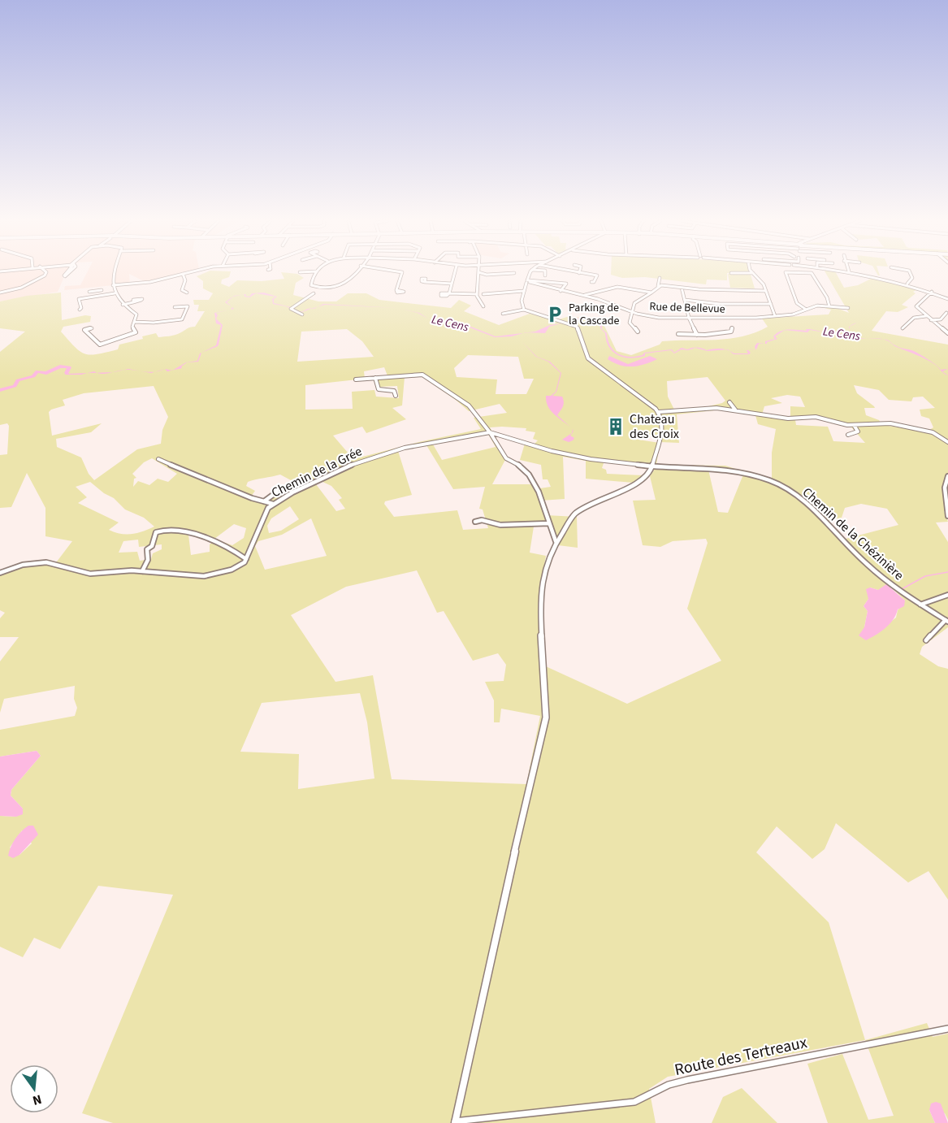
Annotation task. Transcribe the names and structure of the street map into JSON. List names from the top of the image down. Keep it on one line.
{"streets":{"street":["Rue de Bellevue","Chemin de la Grée","Chemin de la Chézinière","Route des Tertreaux"]},"crossings":[["Chemin de la Grée","Chemin de la Chézinière"]],"water":["Le Cens"],"places":{"parking":["Parking de la Cascade"],"building":["Chateau des Croix"]},"north":"bottom"}
